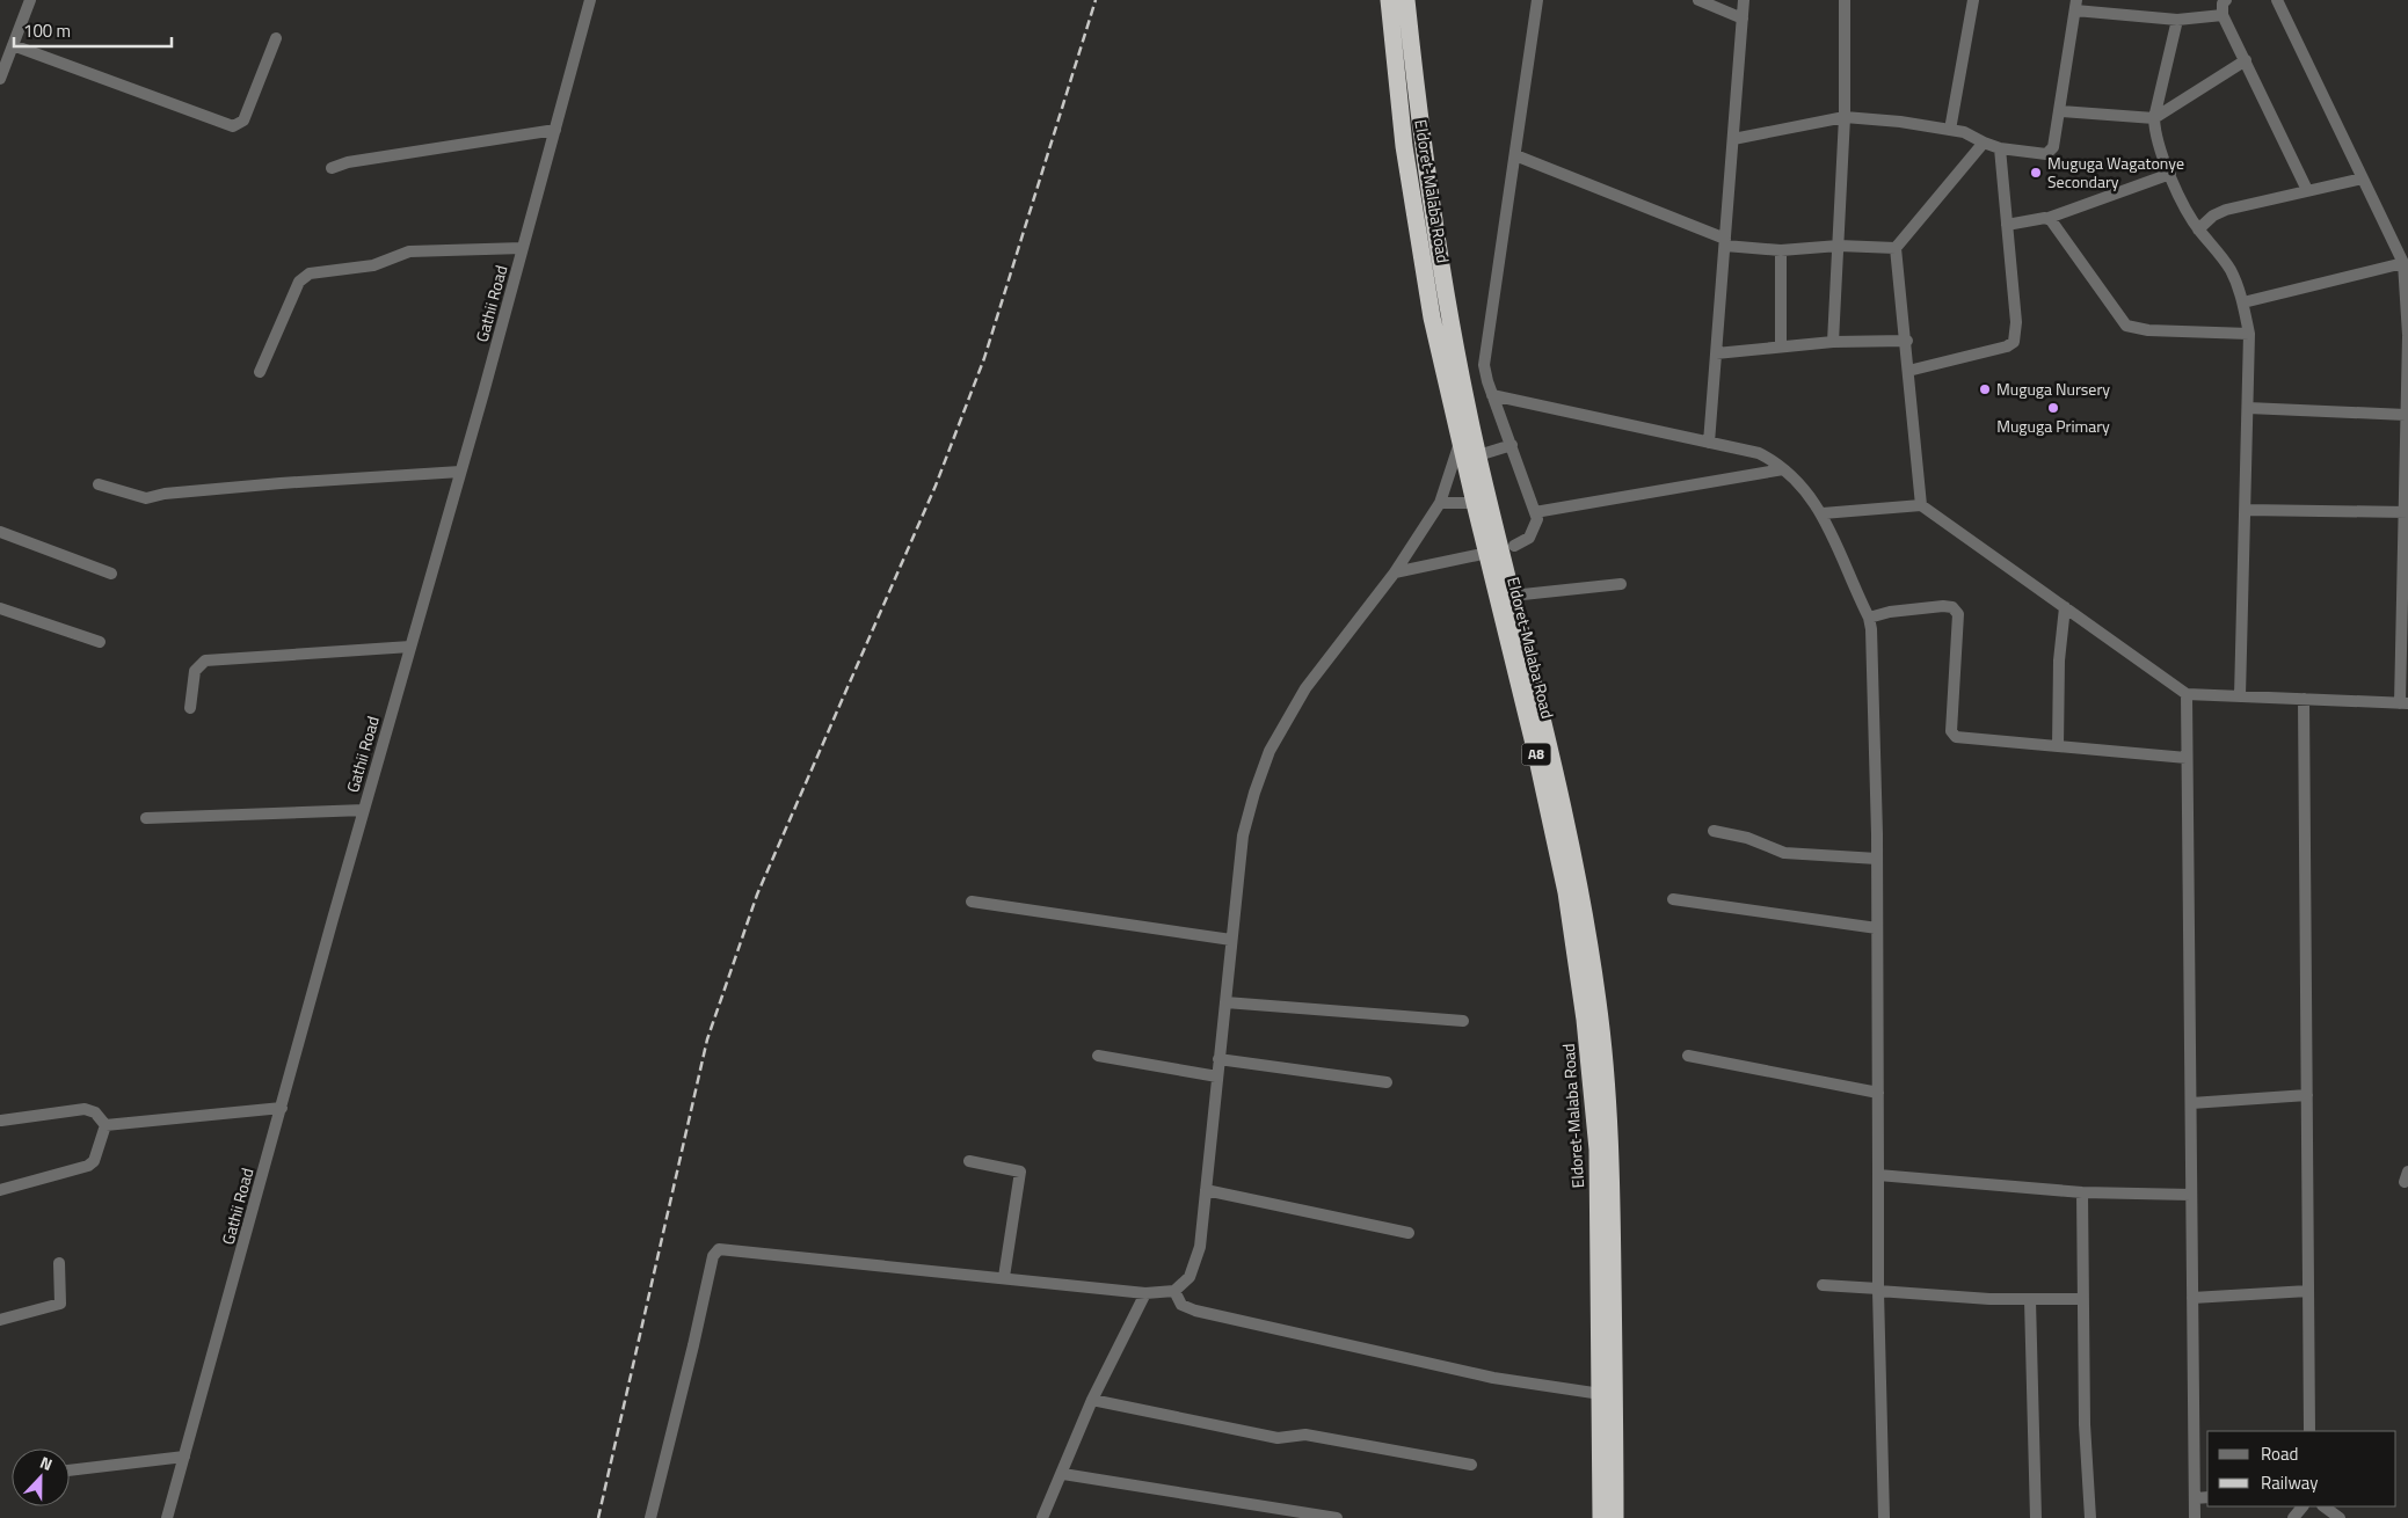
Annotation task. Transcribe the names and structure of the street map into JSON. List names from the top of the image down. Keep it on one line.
{"streets":{"highway":["Eldoret-Malaba Road","A8"],"street":["Gathii Road"]},"places":["Muguga Wagatonye Secondary","Muguga Nursery","Muguga Primary"],"legend":["Road","Railway"],"scale_bar":"100 m","north":"top"}
